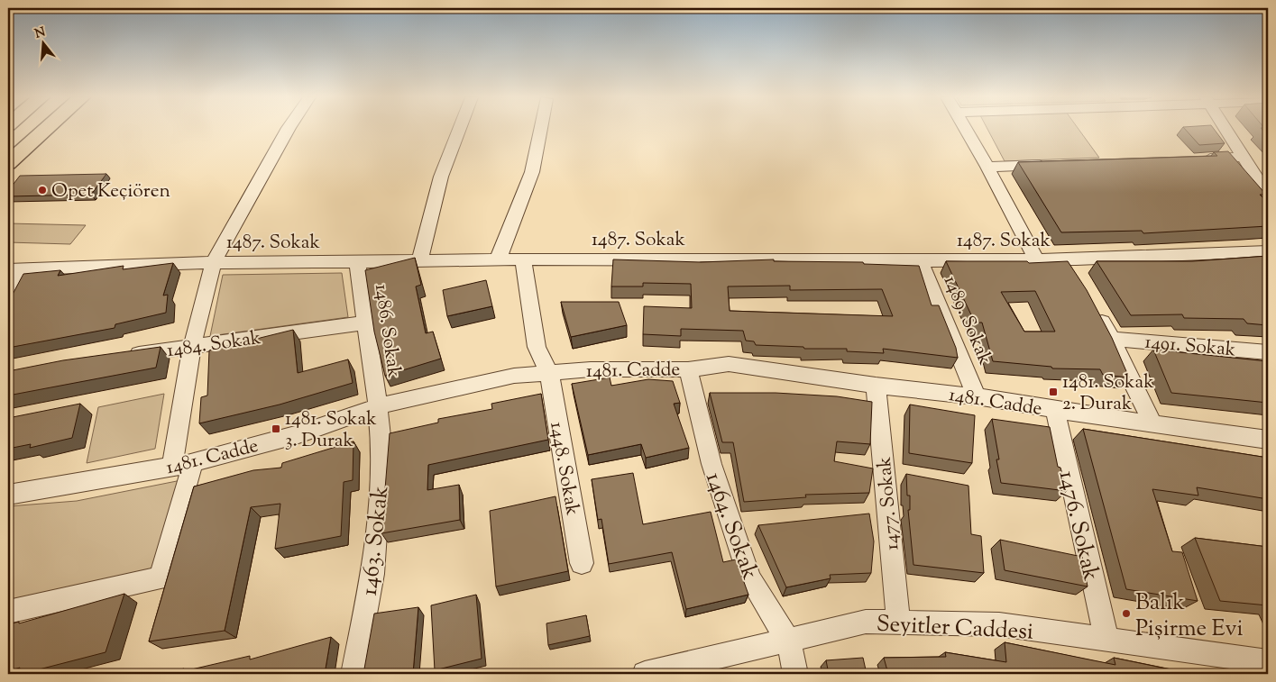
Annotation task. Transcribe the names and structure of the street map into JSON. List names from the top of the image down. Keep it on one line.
{"streets":{"street":["1487. Sokak","1489. Sokak","1486. Sokak","1484. Sokak","1491. Sokak","1481. Cadde","1448. Sokak","1477. Sokak","1464. Sokak","1476. Sokak","1463. Sokak","Seyitler Caddesi"]},"crossings":[["1487. Sokak","1489. Sokak"],["1487. Sokak","1486. Sokak"],["1487. Sokak","1448. Sokak"],["1489. Sokak","1481. Cadde"],["1486. Sokak","1484. Sokak"],["1486. Sokak","1481. Cadde"],["1486. Sokak","1463. Sokak"],["1481. Cadde","1448. Sokak"],["1481. Cadde","1477. Sokak"],["1481. Cadde","1464. Sokak"],["1481. Cadde","1476. Sokak"],["1481. Cadde","1463. Sokak"],["1477. Sokak","Seyitler Caddesi"],["1464. Sokak","Seyitler Caddesi"],["1476. Sokak","Seyitler Caddesi"]],"places":{"other":["Opet Keçiören","Balık Pişirme Evi"],"transit":["1481. Sokak 2. Durak","1481. Sokak 3. Durak"]},"north":"top"}
